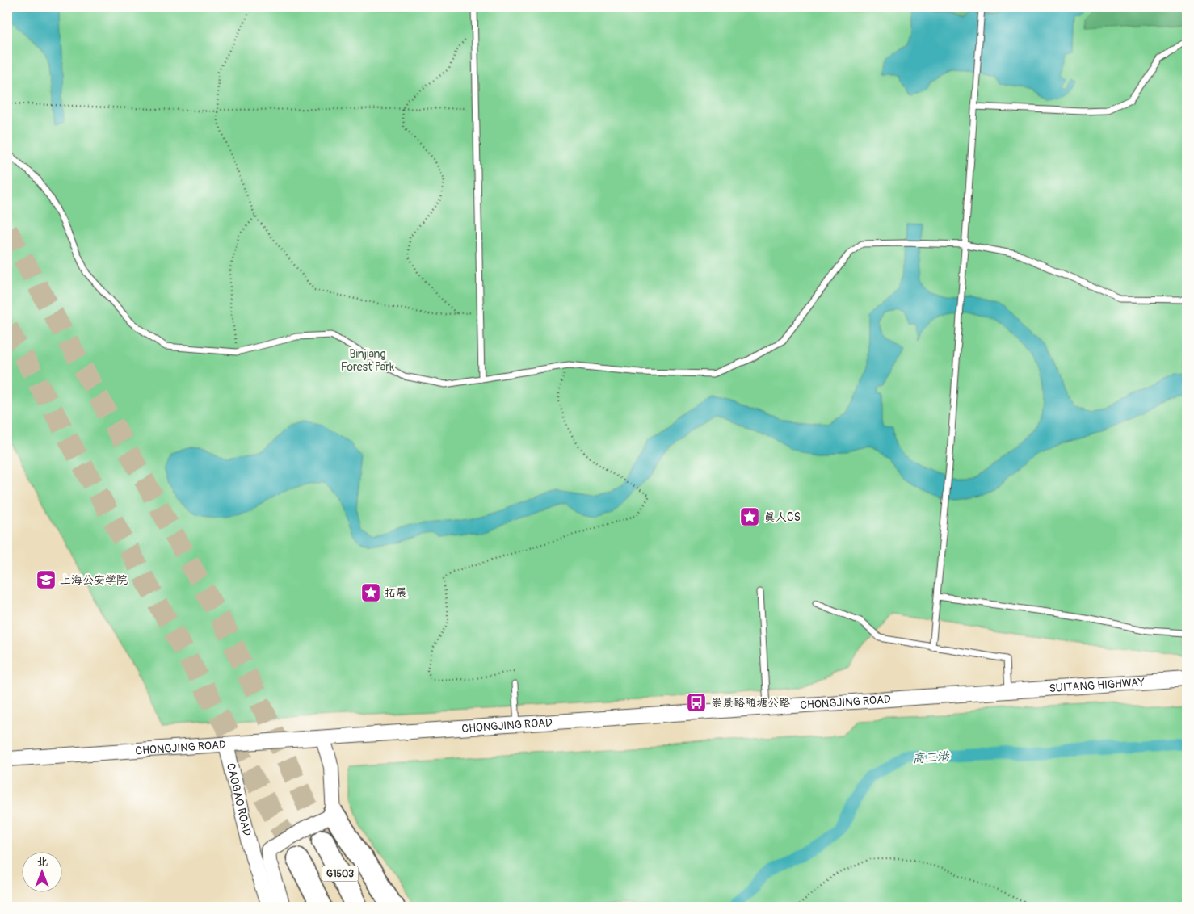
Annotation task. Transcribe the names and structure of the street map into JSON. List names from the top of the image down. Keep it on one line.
{"streets":{"highway":["G1503"],"street":["SUITANG HIGHWAY","CHONGJING ROAD","CAOGAO ROAD"]},"crossings":[["SUITANG HIGHWAY","CHONGJING ROAD"],["CHONGJING ROAD","CAOGAO ROAD"]],"water":["高三港"],"parks":["Binjiang Forest Park"],"places":{"place":["真人CS","拓展"],"school or university":["上海公安学院"],"bus stop":["崇景路随塘公路"]},"north":"top"}
